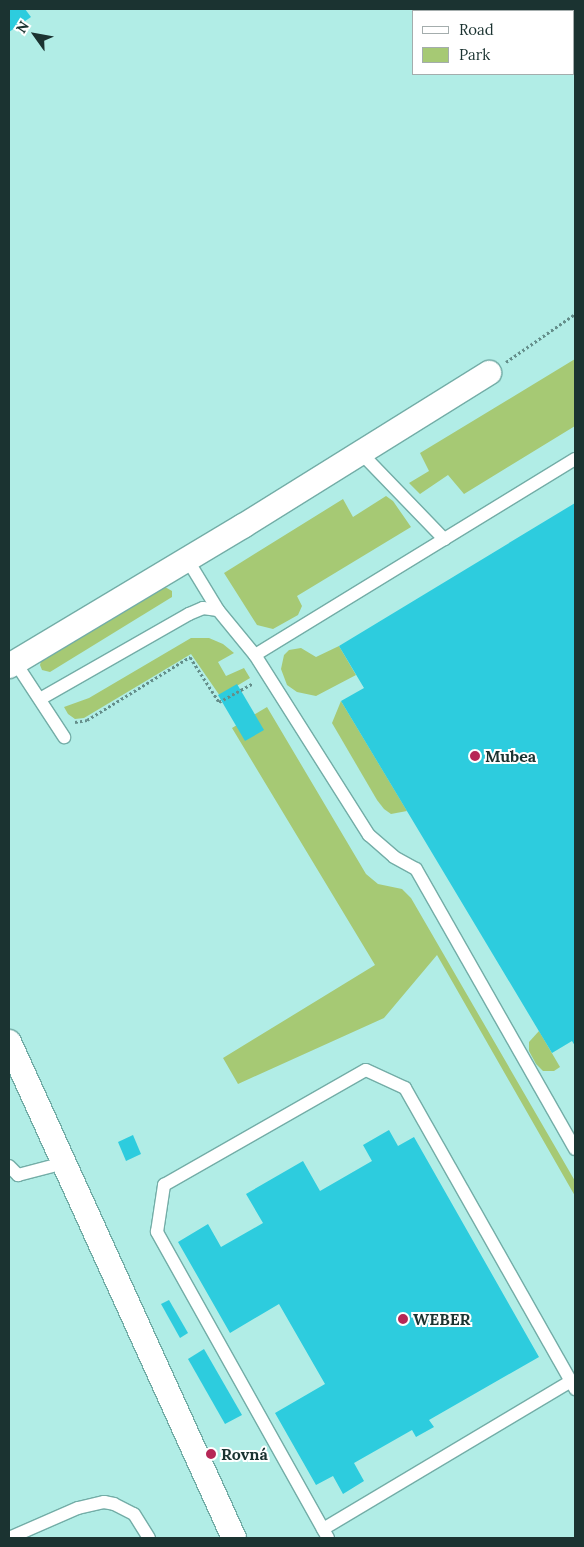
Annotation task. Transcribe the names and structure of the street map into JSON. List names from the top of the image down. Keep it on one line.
{"places":["Mubea","WEBER","Rovná"],"legend":["Road","Park"],"north":"top left"}
